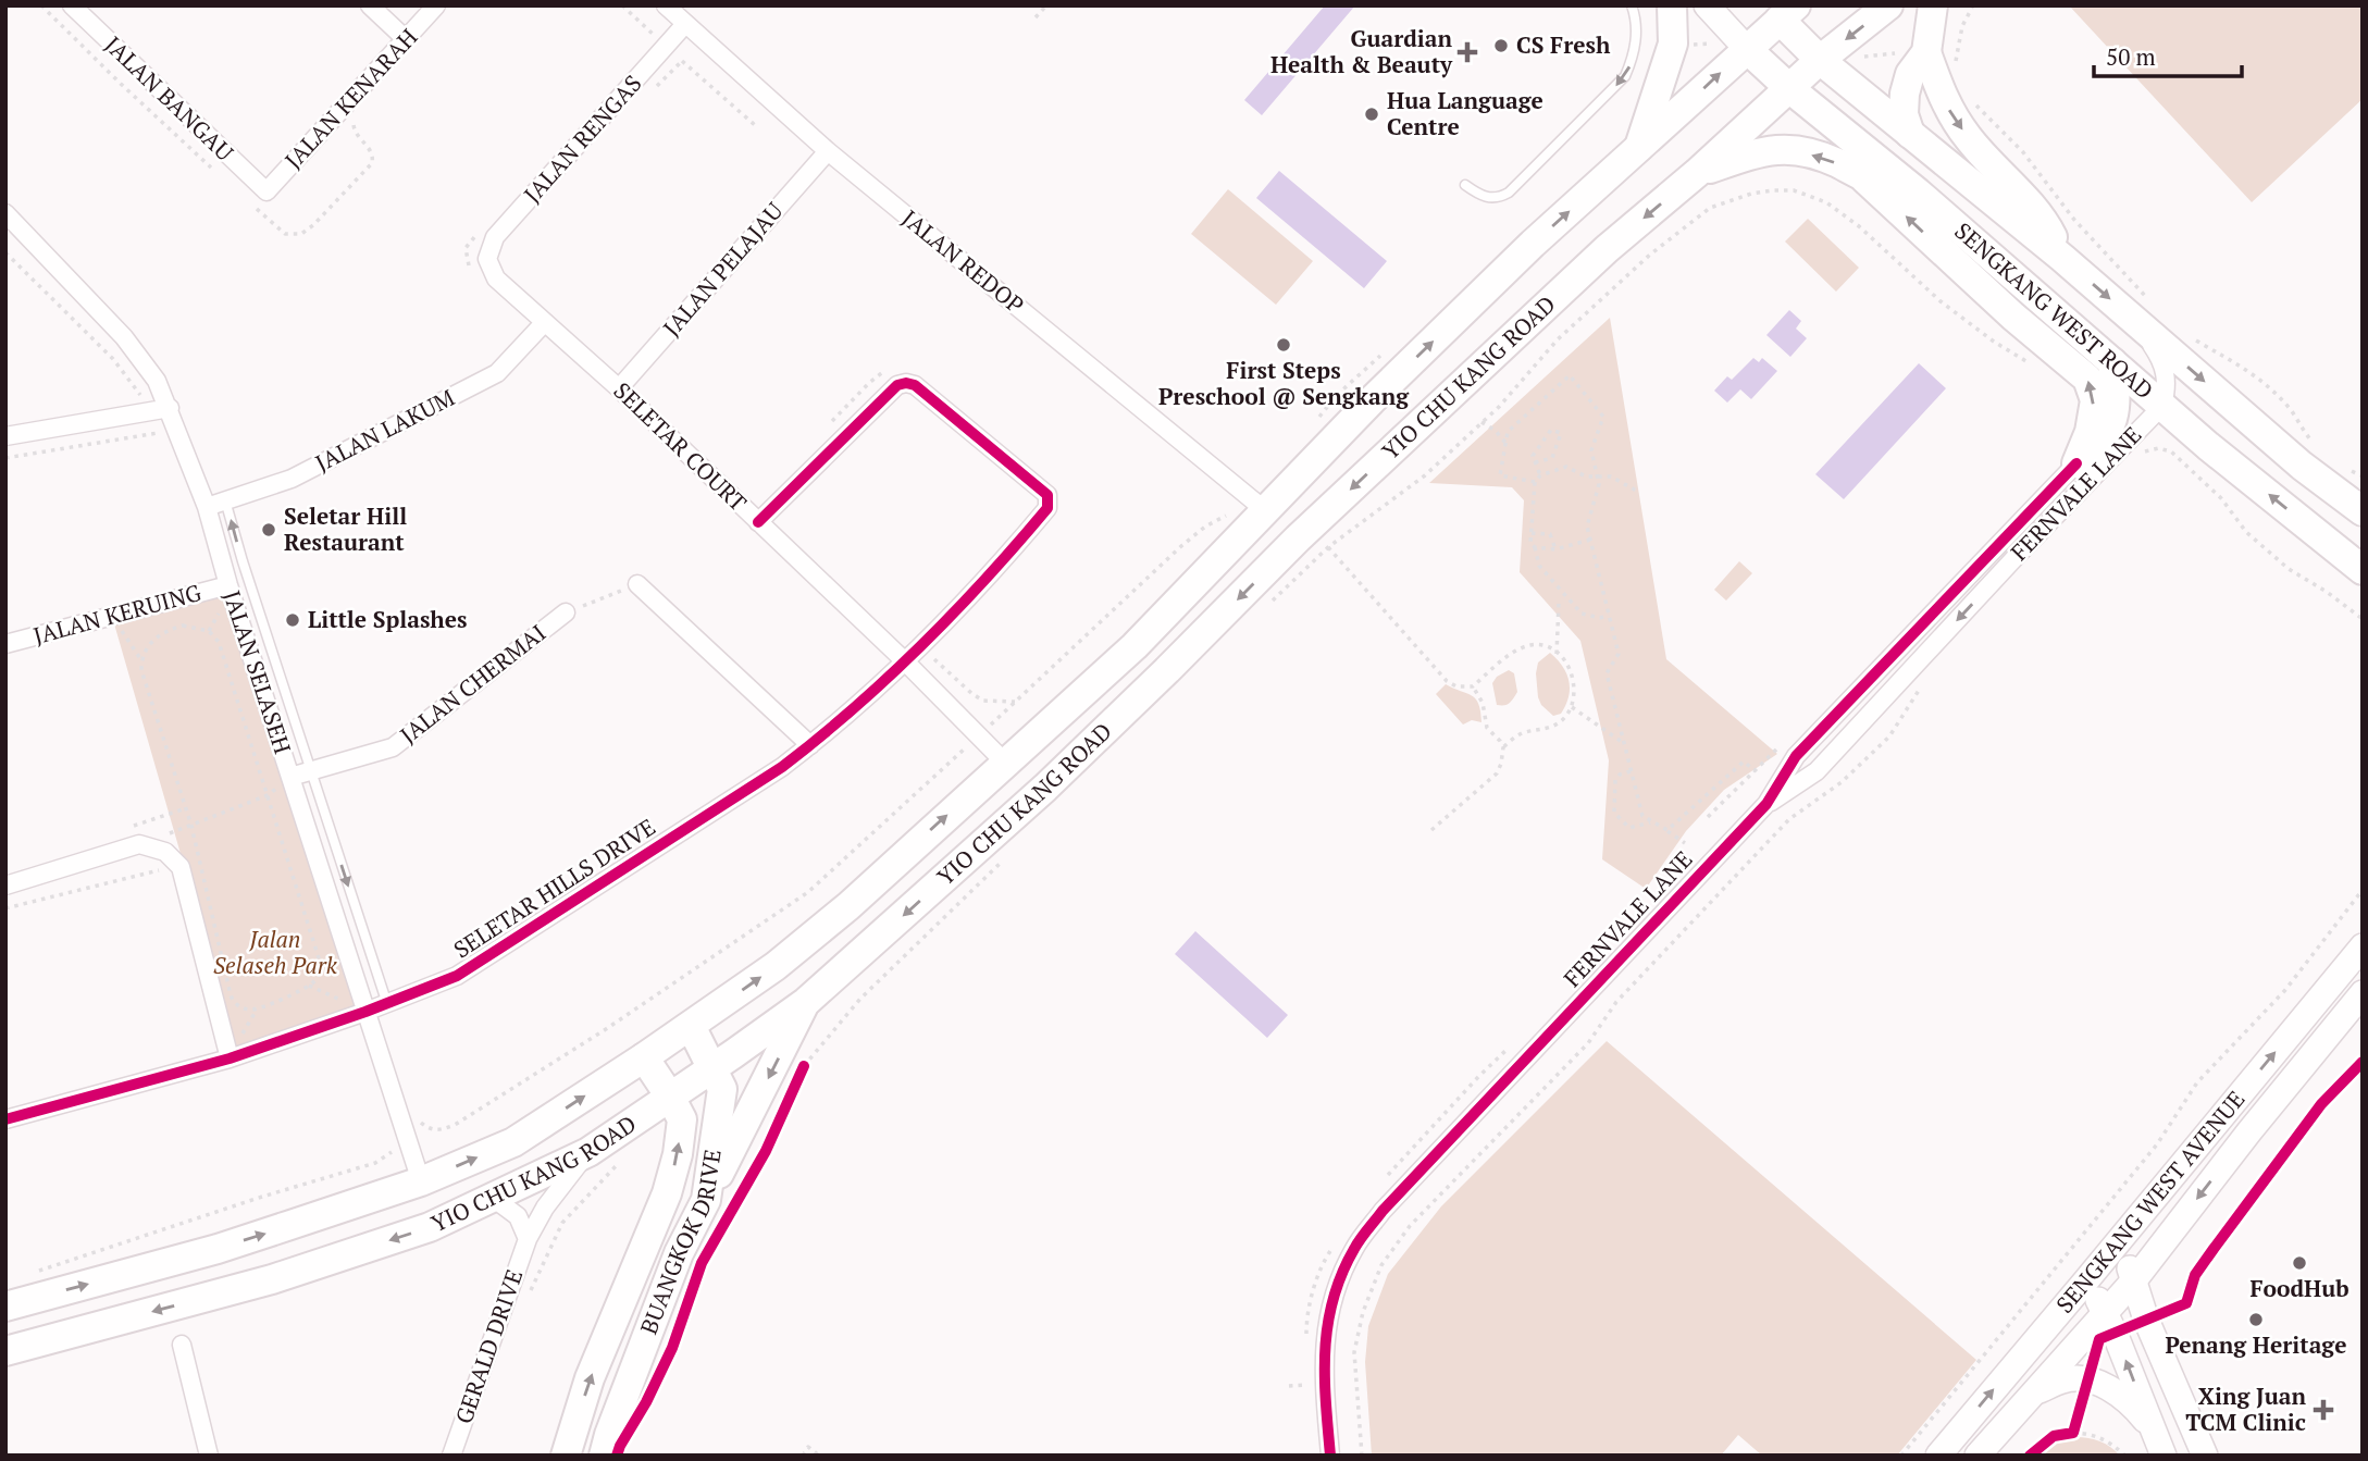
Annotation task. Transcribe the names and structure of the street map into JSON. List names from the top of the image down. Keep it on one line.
{"streets":{"main road":["SENGKANG WEST ROAD","YIO CHU KANG ROAD","SENGKANG WEST AVENUE","BUANGKOK DRIVE"],"street":["JALAN BANGAU","JALAN KENARAH","JALAN RENGAS","JALAN REDOP","JALAN PELAJAU","JALAN LAKUM","SELETAR COURT","FERNVALE LANE","JALAN KERUING","JALAN SELASEH","JALAN CHERMAI","SELETAR HILLS DRIVE","GERALD DRIVE"]},"crossings":[["JALAN BANGAU","JALAN KENARAH"],["JALAN RENGAS","JALAN REDOP"],["JALAN RENGAS","SELETAR COURT"],["JALAN REDOP","JALAN PELAJAU"],["JALAN REDOP","YIO CHU KANG ROAD"],["JALAN PELAJAU","SELETAR COURT"],["SENGKANG WEST ROAD","YIO CHU KANG ROAD"],["SENGKANG WEST ROAD","FERNVALE LANE"],["YIO CHU KANG ROAD","SELETAR COURT"],["YIO CHU KANG ROAD","JALAN SELASEH"],["YIO CHU KANG ROAD","BUANGKOK DRIVE"],["YIO CHU KANG ROAD","GERALD DRIVE"],["JALAN LAKUM","SELETAR COURT"],["JALAN LAKUM","JALAN SELASEH"],["SELETAR COURT","SELETAR HILLS DRIVE"],["JALAN KERUING","JALAN SELASEH"],["JALAN SELASEH","JALAN CHERMAI"],["JALAN SELASEH","SELETAR HILLS DRIVE"]],"parks":["Jalan Selaseh Park"],"places":{"other":["CS Fresh","Hua Language Centre","First Steps Preschool @ Sengkang","Seletar Hill Restaurant","Little Splashes","FoodHub","Penang Heritage"],"health":["Guardian Health & Beauty","Xing Juan TCM Clinic"]},"scale_bar":"50 m"}
